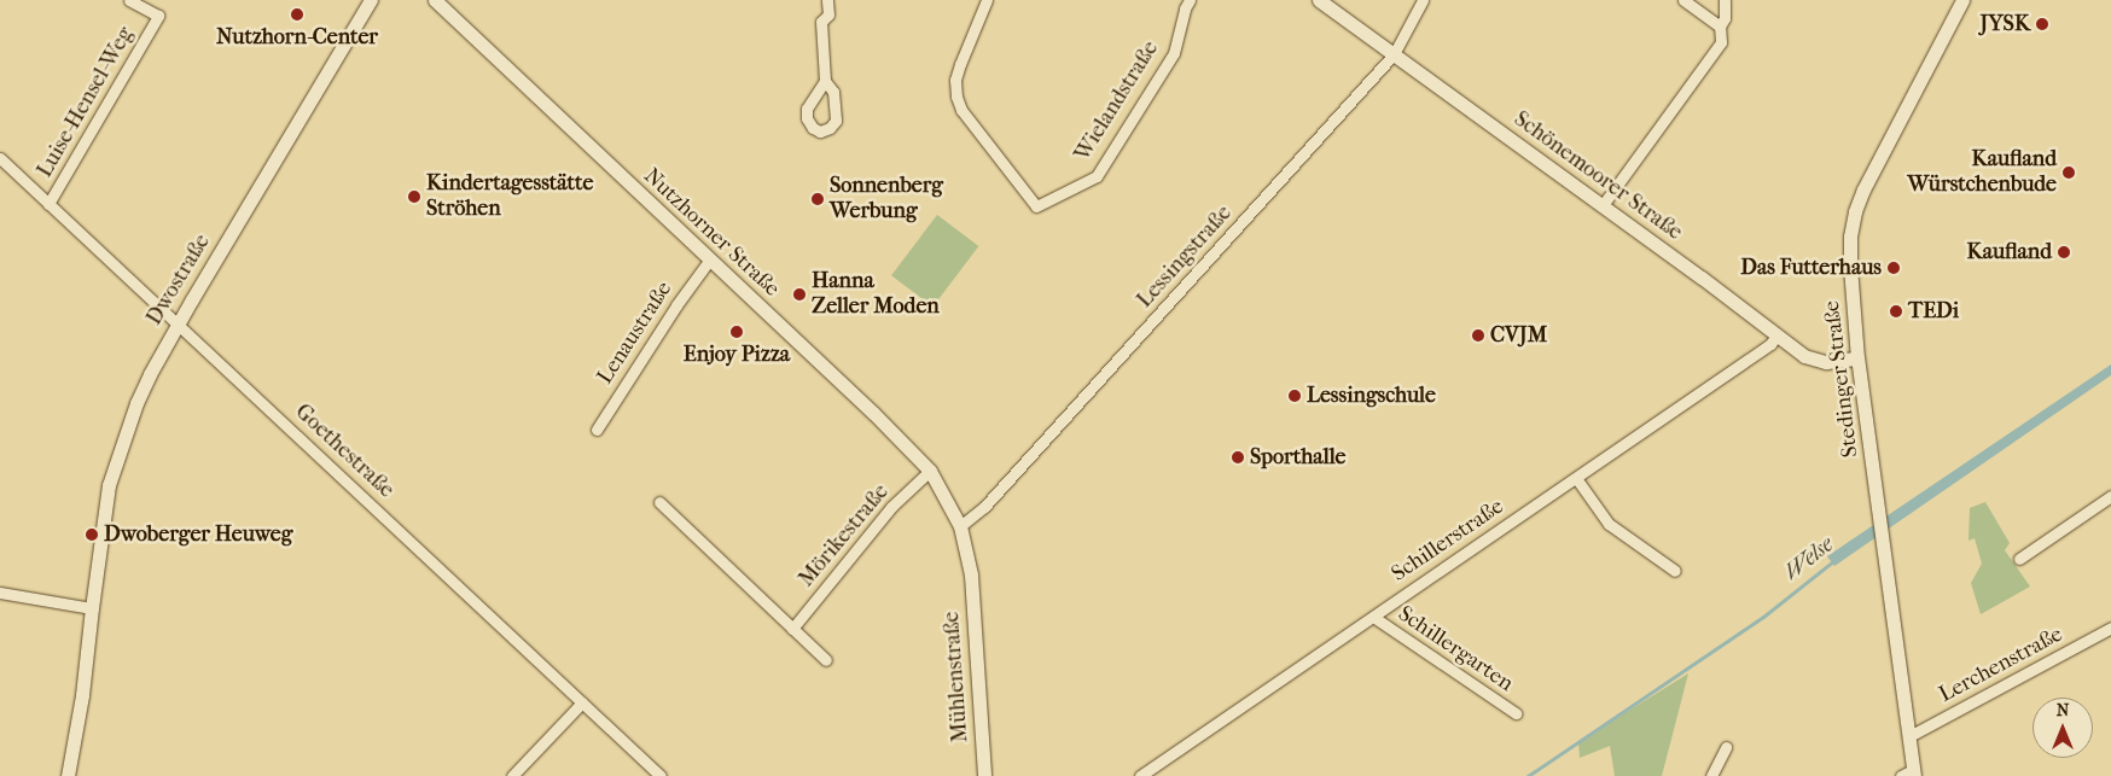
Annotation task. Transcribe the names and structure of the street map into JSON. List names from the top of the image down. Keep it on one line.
{"streets":{"main road":["Schönemoorer Straße","Nutzhorner Straße","Dwostraße","Stedinger Straße","Mühlenstraße"],"street":["Wielandstraße","Luise-Hensel-Weg","Lessingstraße","Lenaustraße","Goethestraße","Mörikestraße","Schillerstraße","Schillergarten","Lerchenstraße"]},"crossings":[["Luise-Hensel-Weg","Goethestraße"],["Schönemoorer Straße","Lessingstraße"],["Schönemoorer Straße","Stedinger Straße"],["Schönemoorer Straße","Schillerstraße"],["Nutzhorner Straße","Lessingstraße"],["Nutzhorner Straße","Lenaustraße"],["Nutzhorner Straße","Mörikestraße"],["Nutzhorner Straße","Mühlenstraße"],["Dwostraße","Goethestraße"],["Stedinger Straße","Lerchenstraße"],["Schillerstraße","Schillergarten"]],"water":["Welse"],"places":["Nutzhorn-Center","JYSK","Kaufland Würstchenbude","Kindertagesstätte Ströhen","Sonnenberg Werbung","Kaufland","Das Futterhaus","Hanna Zeller Moden","TEDi","Enjoy Pizza","CVJM","Lessingschule","Sporthalle","Dwoberger Heuweg"],"north":"top"}
